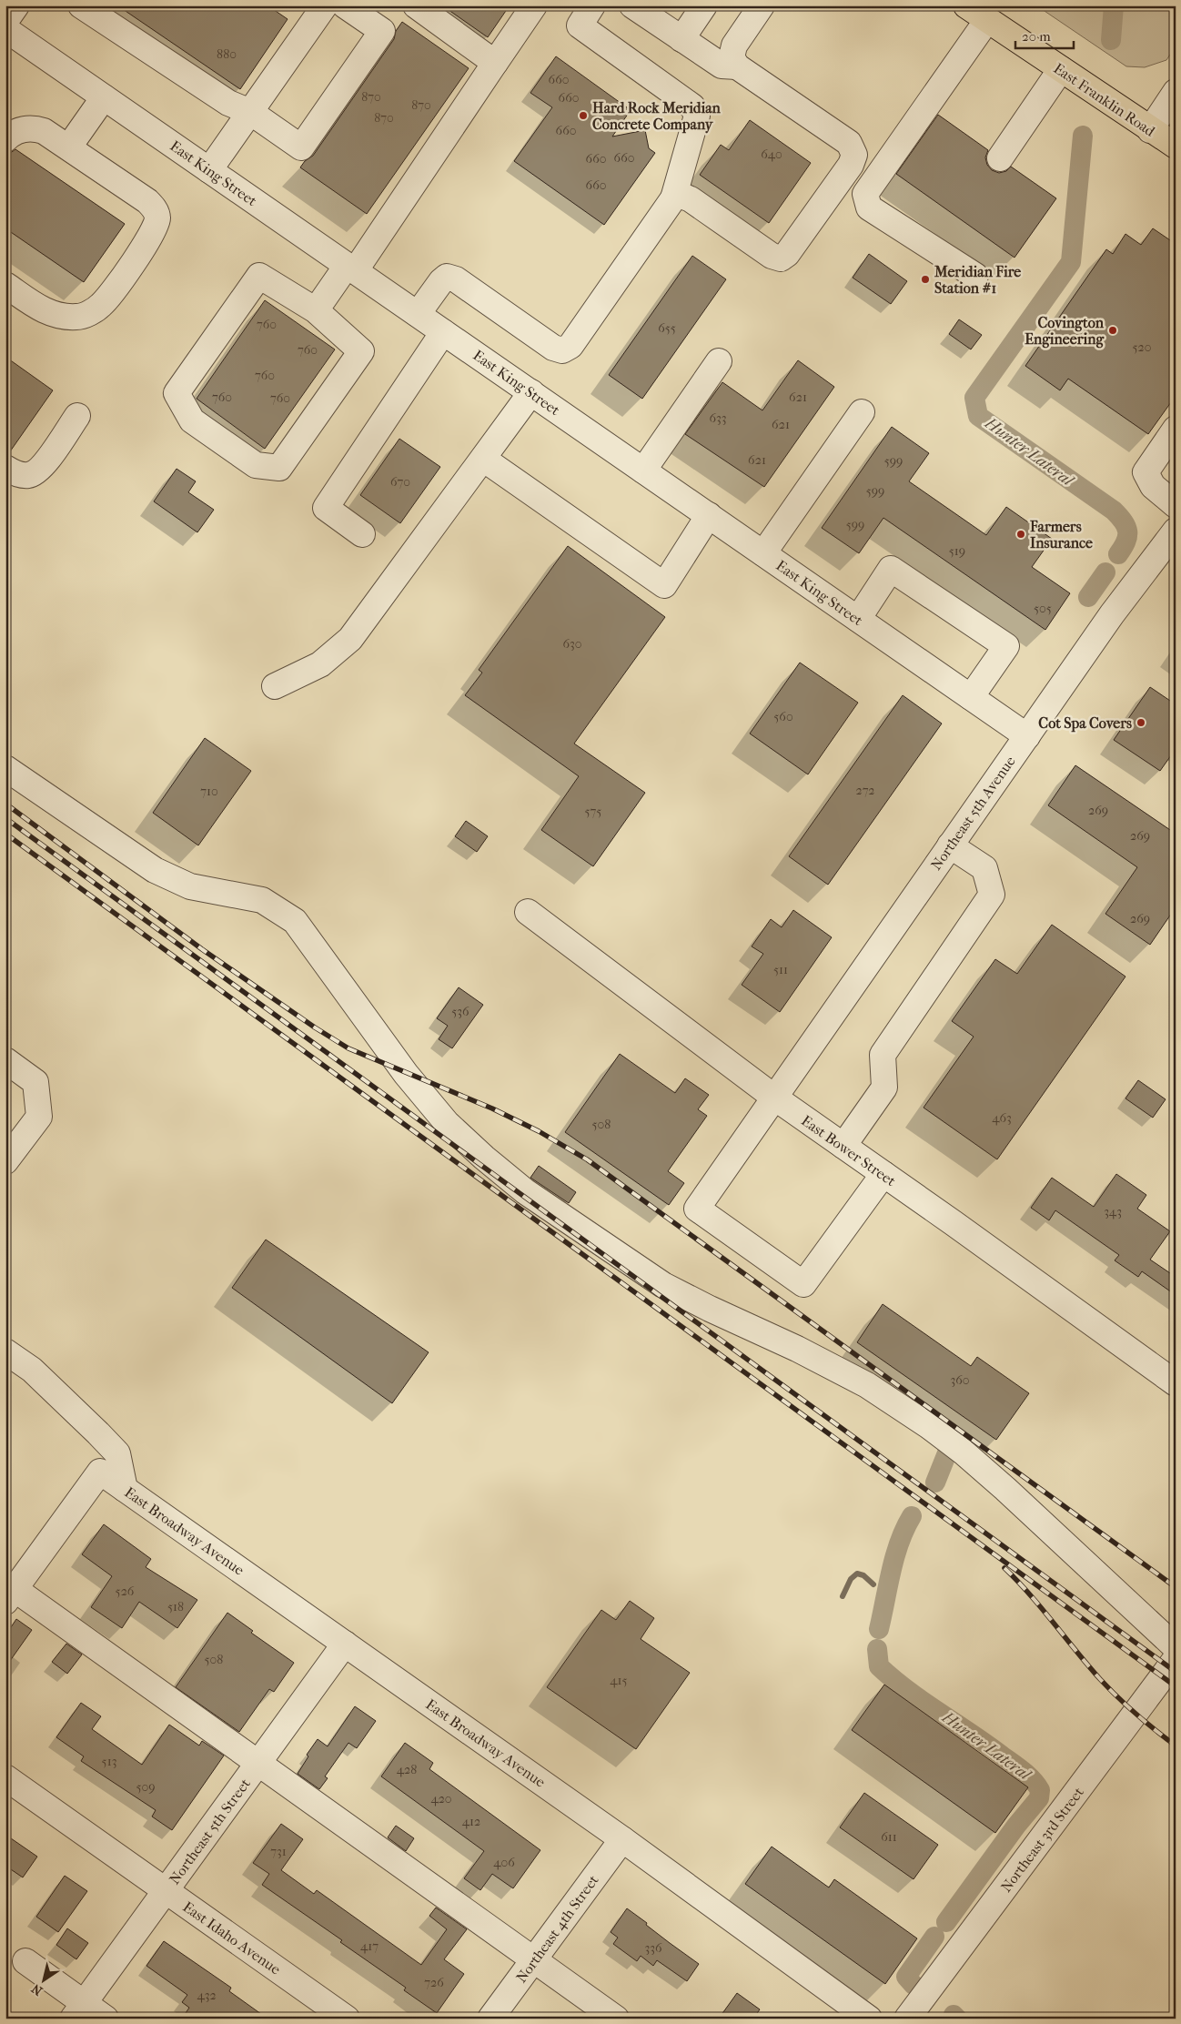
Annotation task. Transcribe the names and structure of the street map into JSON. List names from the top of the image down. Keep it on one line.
{"streets":{"main road":["East Franklin Road"],"street":["East King Street","Northeast 5th Avenue","East Bower Street","East Broadway Avenue","Northeast 5th Street","Northeast 3rd Street","Northeast 4th Street","East Idaho Avenue"]},"crossings":[["East King Street","Northeast 5th Avenue"],["Northeast 5th Avenue","East Bower Street"],["East Broadway Avenue","Northeast 5th Street"],["East Broadway Avenue","Northeast 4th Street"],["Northeast 5th Street","East Idaho Avenue"]],"water":["Hunter Lateral"],"places":["Hard Rock Meridian Concrete Company","Meridian Fire Station #1","Covington Engineering","Farmers Insurance","Cot Spa Covers"],"house_numbers":["880","660","870","660","870","870","660","640","660","660","660","760","655","520","760","760","760","621","760","633","621","621","599","670","599","599","519","505","630","560","272","710","269","575","269","269","511","536","463","508","343","360","526","518","508","415","513","428","509","420","412","611","731","406","417","336","726","432"],"scale_bar":"20 m","north":"bottom left"}
